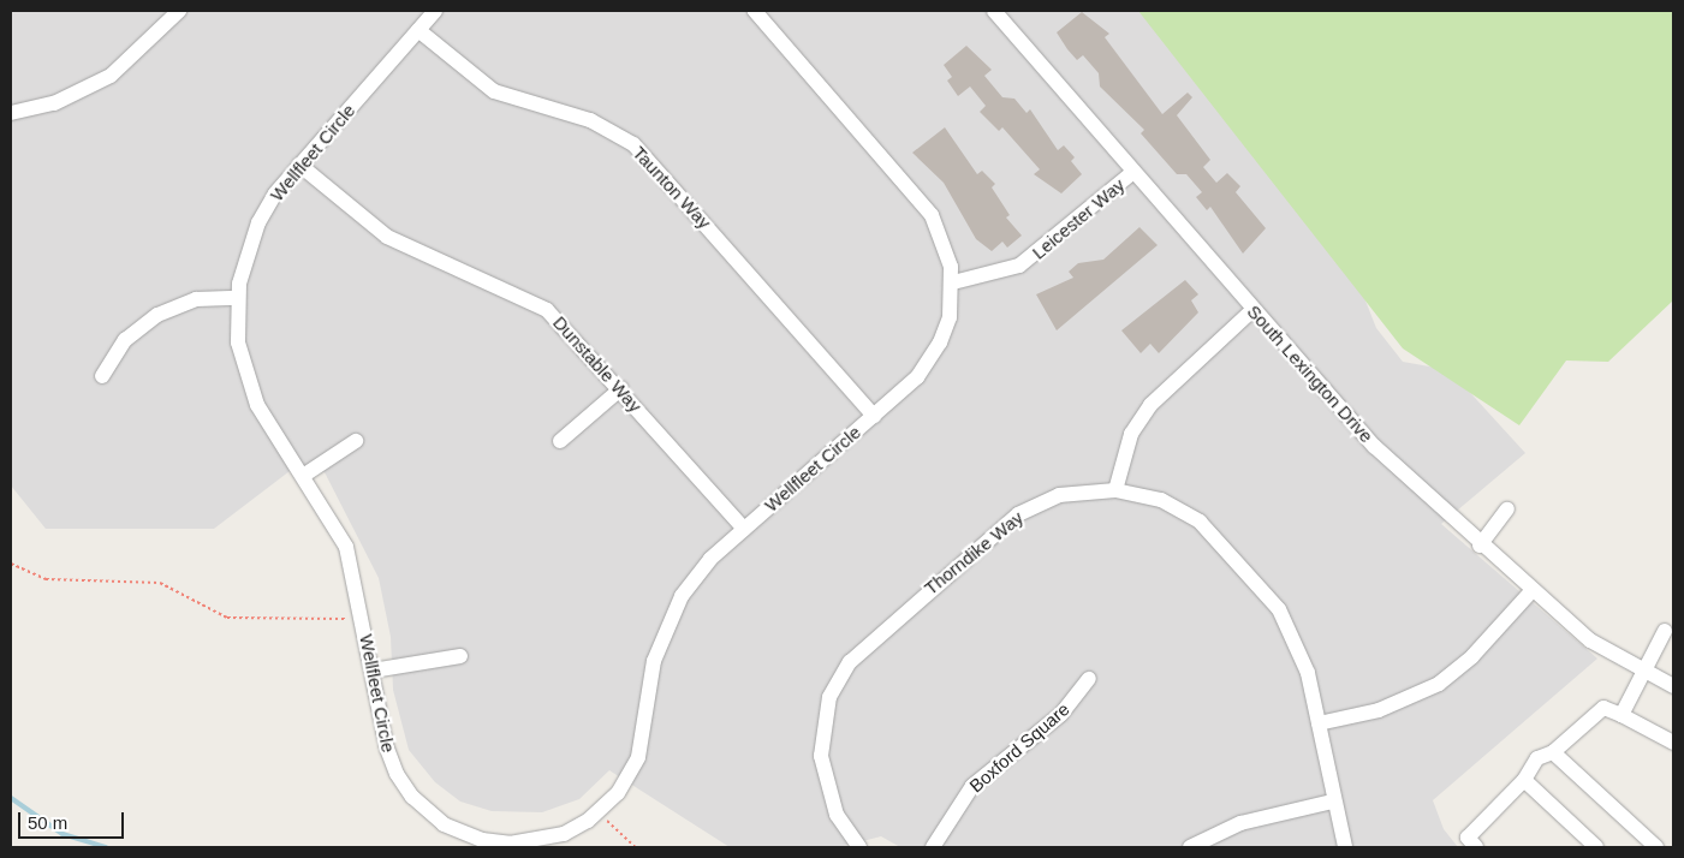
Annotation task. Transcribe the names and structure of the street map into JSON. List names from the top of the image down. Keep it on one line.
{"streets":{"street":["Wellfleet Circle","Taunton Way","Leicester Way","Dunstable Way","South Lexington Drive","Thorndike Way","Boxford Square"]},"crossings":[["Wellfleet Circle","Taunton Way"],["Wellfleet Circle","Leicester Way"],["Wellfleet Circle","Dunstable Way"],["Leicester Way","South Lexington Drive"]],"scale_bar":"50 m"}
